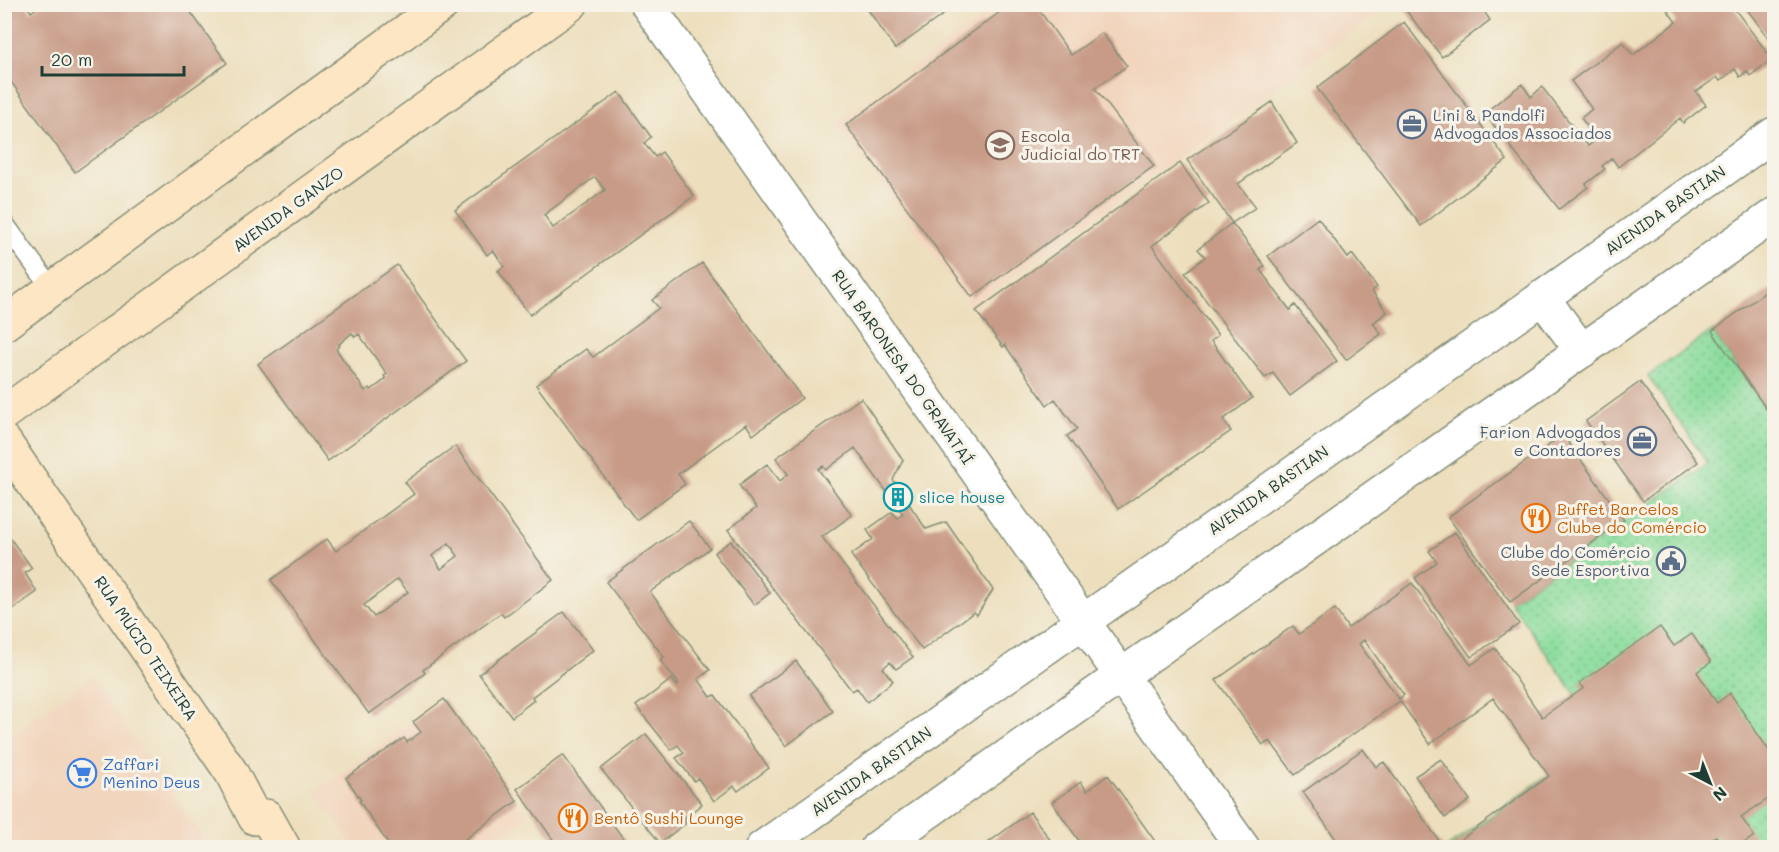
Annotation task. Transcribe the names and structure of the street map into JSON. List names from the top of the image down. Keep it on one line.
{"streets":{"street":["AVENIDA GANZO","AVENIDA BASTIAN","RUA BARONESA DO GRAVATAÍ","RUA MÚCIO TEIXEIRA"]},"crossings":[["AVENIDA BASTIAN","RUA BARONESA DO GRAVATAÍ"]],"places":{"office":["Lini & Pandolfi Advogados Associados","Farion Advogados e Contadores"],"school or university":["Escola Judicial do TRT"],"building":["slice house"],"restaurant":["Buffet Barcelos Clube do Comércio","Bentô Sushi Lounge"],"public building":["Clube do Comércio Sede Esportiva"],"supermarket":["Zaffari Menino Deus"]},"scale_bar":"20 m","north":"bottom right"}
